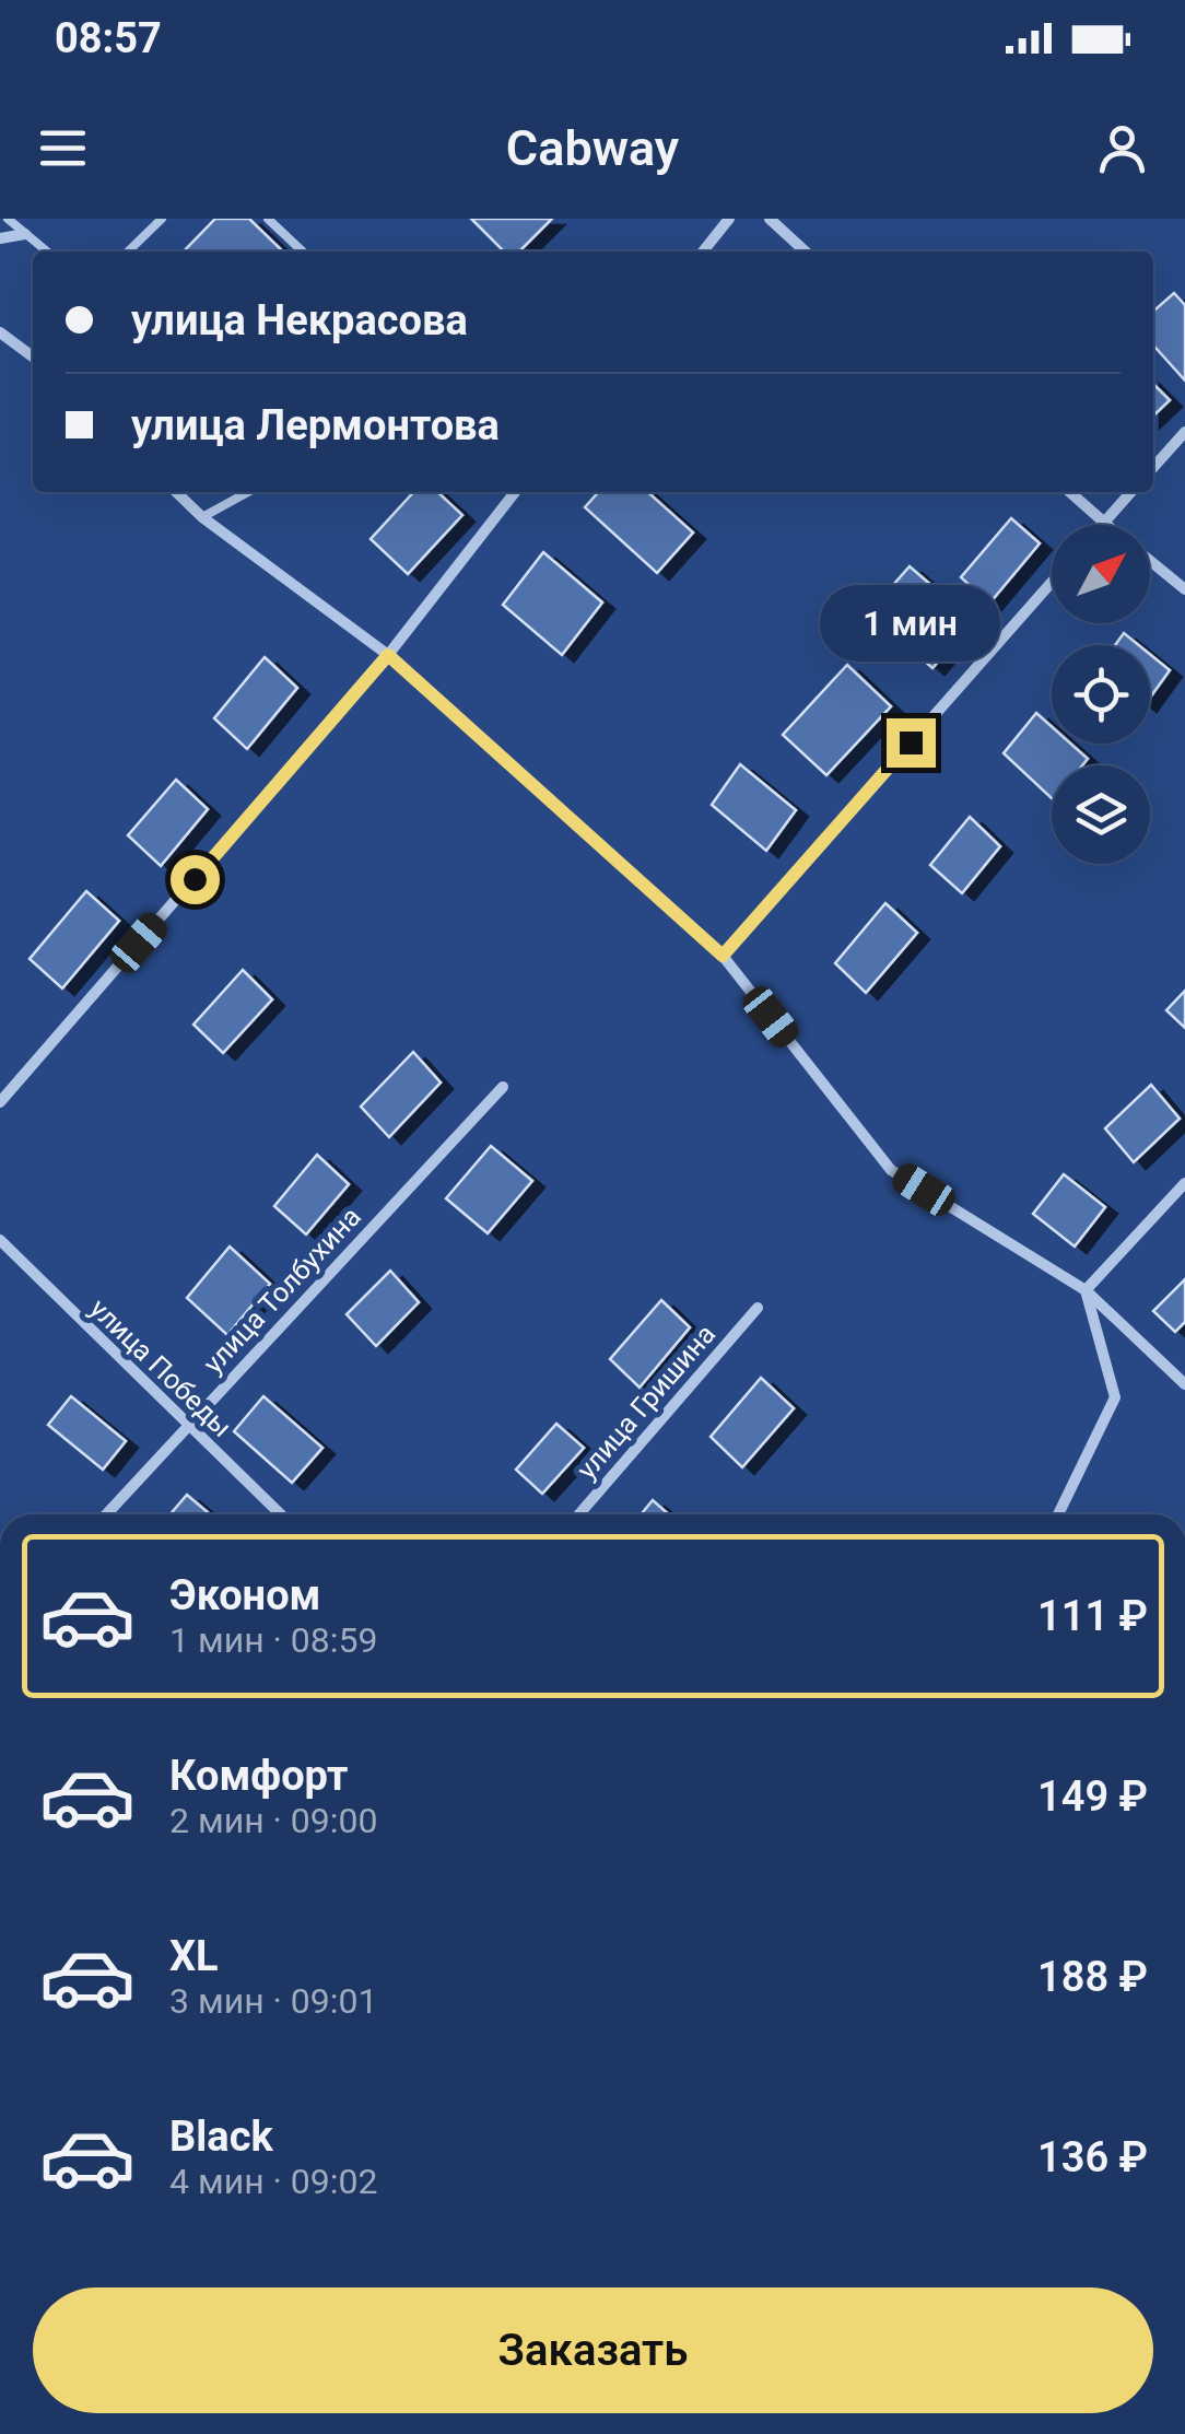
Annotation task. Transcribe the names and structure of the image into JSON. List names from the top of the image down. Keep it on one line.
{"streets":{"street":["улица Толбухина","улица Победы","улица Гришина"]},"crossings":[["улица Толбухина","улица Победы"]],"north":"top right","page":{"status":"08:57","header":"Cabway","banner":["улица Некрасова","улица Лермонтова"],"bubble":"1 мин","list":[{"name":"Эконом","note":"1 мин · 08:59","value":"111 ₽"},{"name":"Комфорт","note":"2 мин · 09:00","value":"149 ₽"},{"name":"XL","note":"3 мин · 09:01","value":"188 ₽"},{"name":"Black","note":"4 мин · 09:02","value":"136 ₽"}],"buttons":"Заказать"}}
